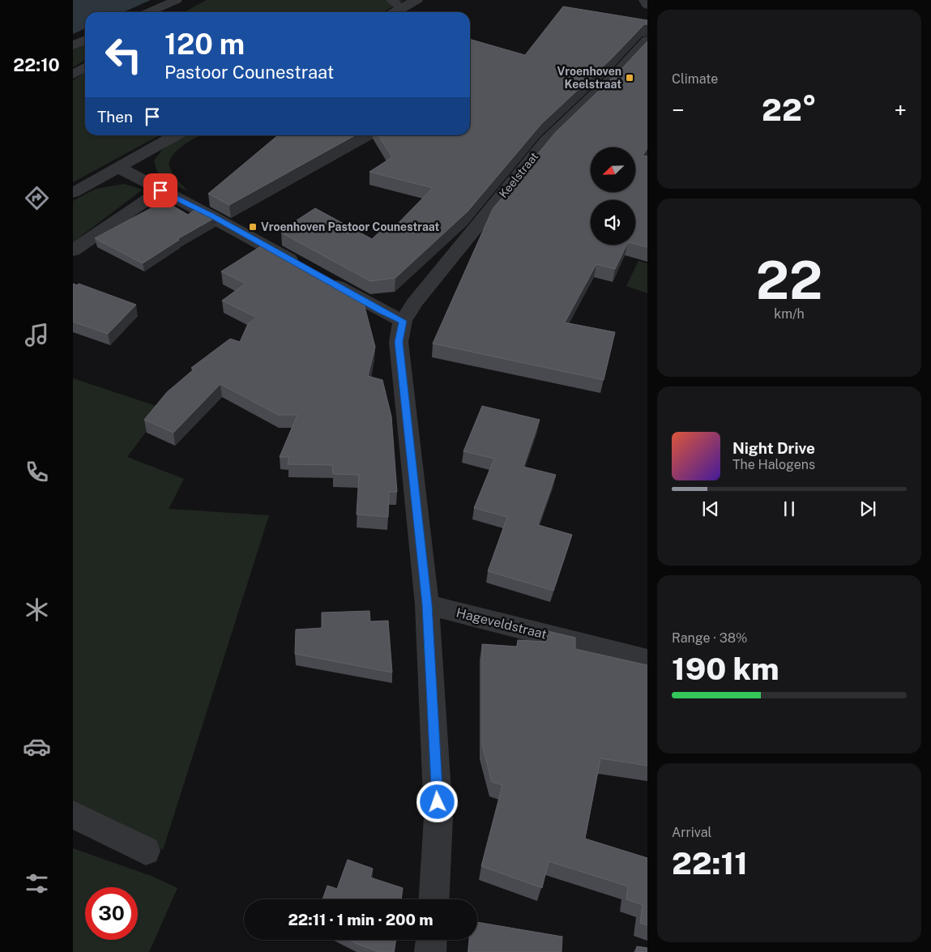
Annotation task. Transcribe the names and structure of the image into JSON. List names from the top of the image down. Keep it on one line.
{"streets":{"street":["Keelstraat","Hageveldstraat"]},"places":{"transit":["Vroenhoven Keelstraat","Vroenhoven Pastoor Counestraat"]},"north":"bottom left","page":{"tabs":"22:10","tile":["Climate",["22","km/h"],["Range · 38%","190 km"],["Arrival","22:11"]],"turn":["120 m","Pastoor Counestraat"],"heat":["−","22°","+"],"then":"Then","song":["Night Drive","The Halogens"],"limit":"30","trip":"22:11 · 1 min · 200 m"}}
